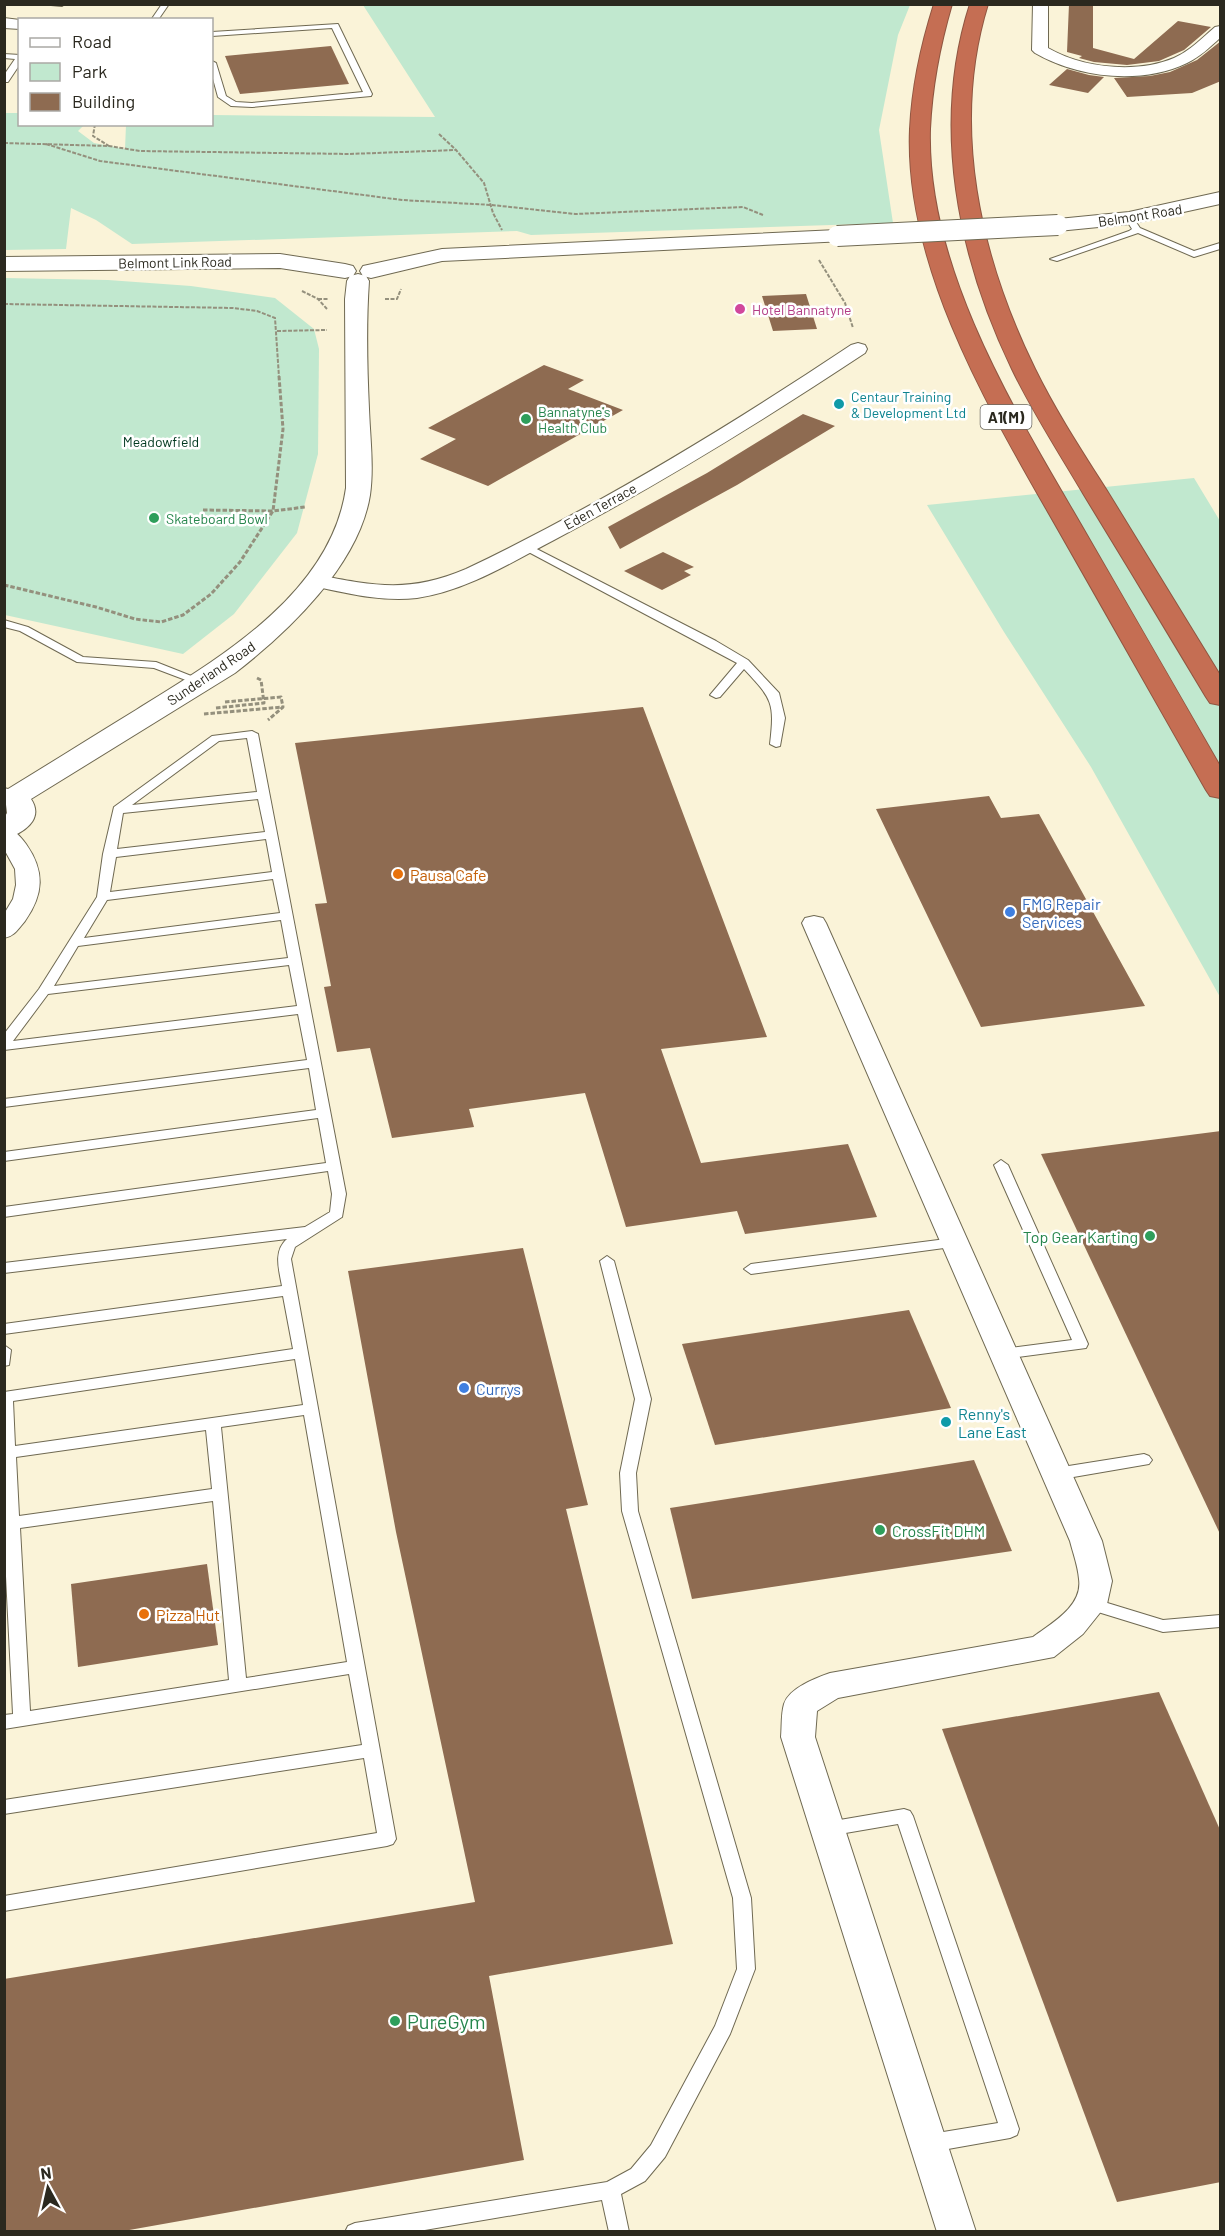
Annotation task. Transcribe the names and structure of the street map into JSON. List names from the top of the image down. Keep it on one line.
{"streets":{"highway":["A1(M)"],"street":["Belmont Road","Belmont Link Road","Eden Terrace","Sunderland Road"]},"crossings":[["Belmont Road","Belmont Link Road"],["Belmont Road","Sunderland Road"],["Belmont Link Road","Sunderland Road"],["Eden Terrace","Sunderland Road"]],"parks":["Meadowfield"],"places":["Hotel Bannatyne","Centaur Training & Development Ltd","Bannatyne's Health Club","Skateboard Bowl","Pausa Cafe","FMG Repair Services","Top Gear Karting","Currys","Renny's Lane East","CrossFit DHM","Pizza Hut","PureGym"],"legend":["Road","Park","Building"],"north":"top"}
